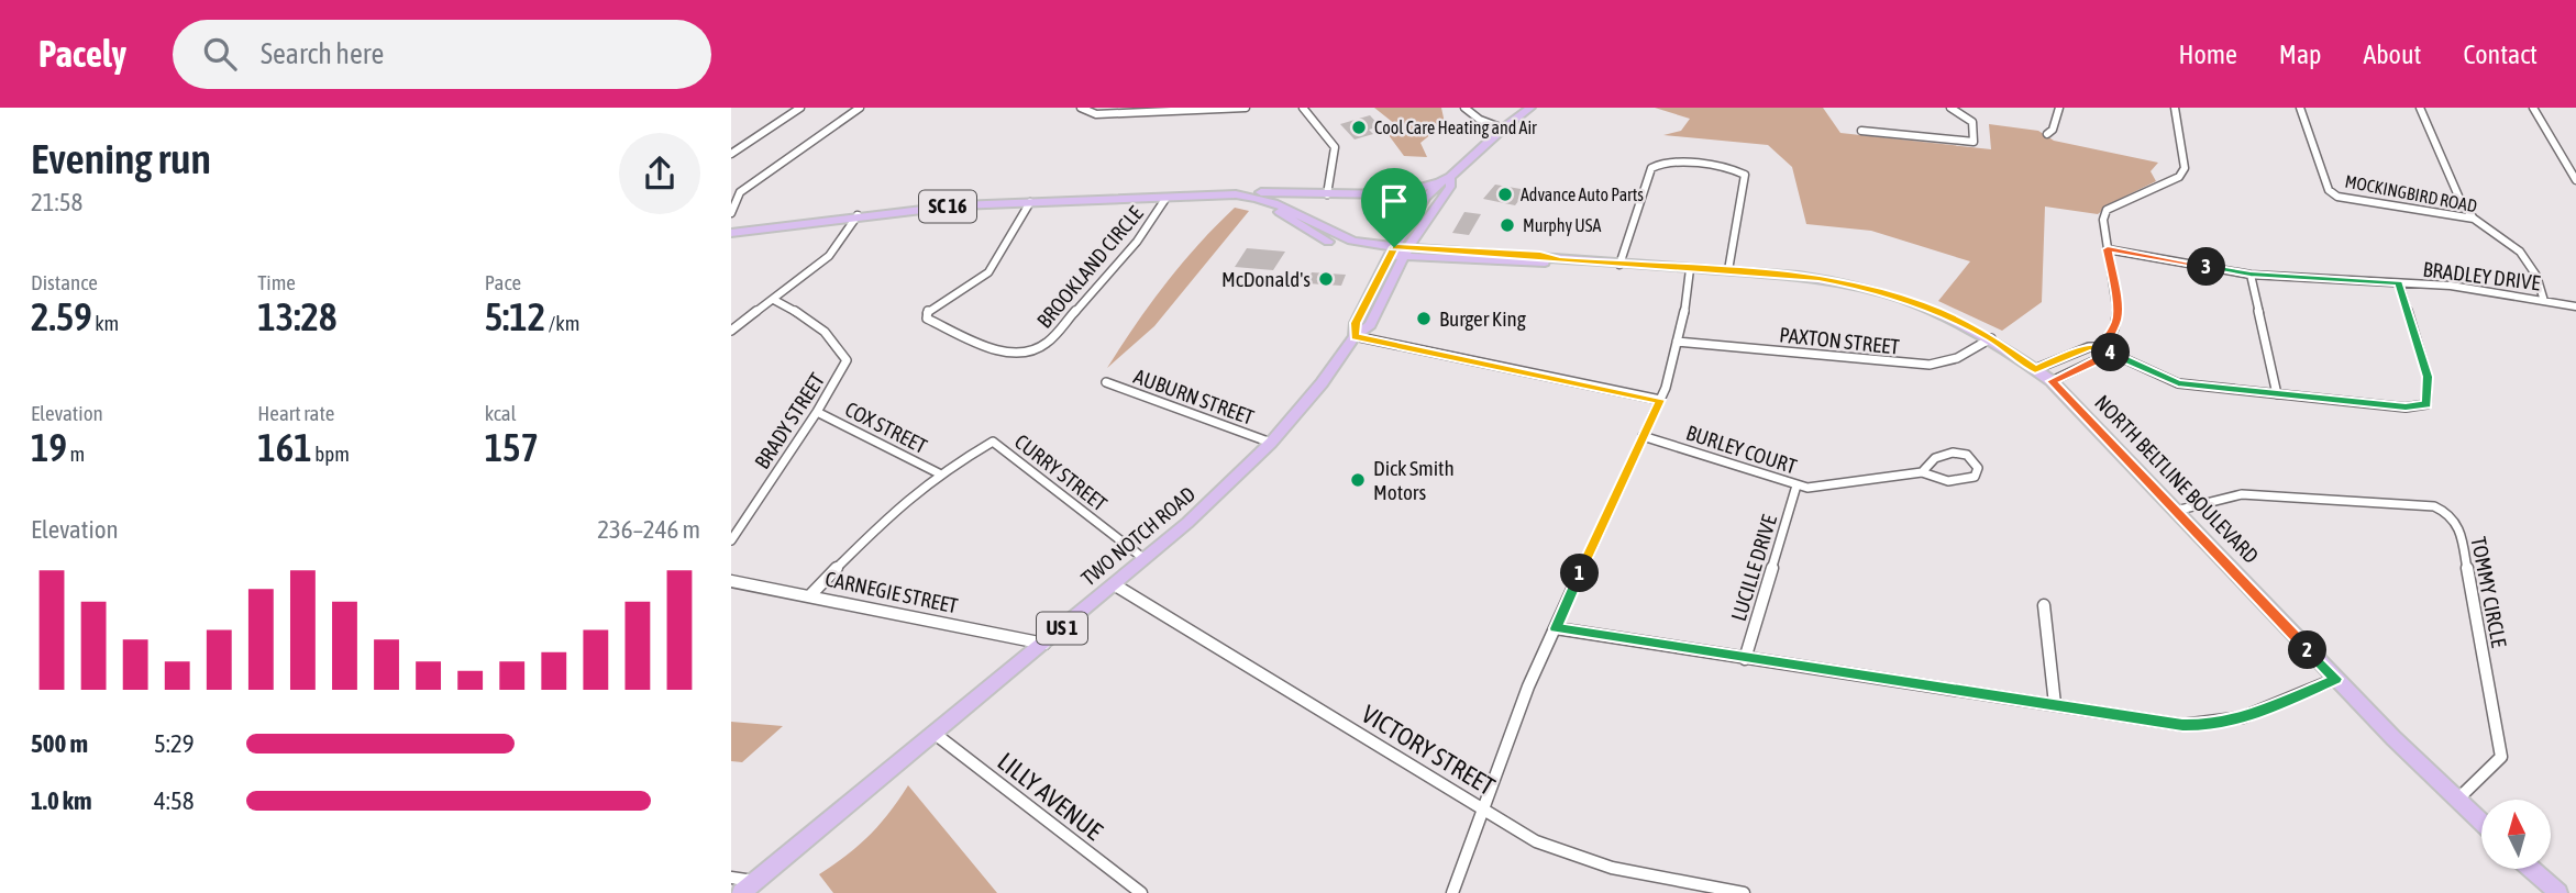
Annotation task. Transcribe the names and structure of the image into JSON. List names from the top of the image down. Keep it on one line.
{"streets":{"main road":["SC 16","NORTH BELTLINE BOULEVARD","TWO NOTCH ROAD","US 1"],"street":["MOCKINGBIRD ROAD","BROOKLAND CIRCLE","BRADLEY DRIVE","PAXTON STREET","AUBURN STREET","BRADY STREET","COX STREET","BURLEY COURT","CURRY STREET","LUCILLE DRIVE","CARNEGIE STREET","TOMMY CIRCLE","VICTORY STREET","LILLY AVENUE"]},"crossings":[["MOCKINGBIRD ROAD","BRADLEY DRIVE"],["SC 16","BROOKLAND CIRCLE"],["PAXTON STREET","NORTH BELTLINE BOULEVARD"],["AUBURN STREET","TWO NOTCH ROAD"],["BRADY STREET","COX STREET"],["COX STREET","CURRY STREET"],["BURLEY COURT","LUCILLE DRIVE"],["CURRY STREET","TWO NOTCH ROAD"],["NORTH BELTLINE BOULEVARD","TWO NOTCH ROAD"],["NORTH BELTLINE BOULEVARD","TOMMY CIRCLE"],["TWO NOTCH ROAD","CARNEGIE STREET"],["TWO NOTCH ROAD","VICTORY STREET"],["TWO NOTCH ROAD","LILLY AVENUE"]],"places":["Cool Care Heating and Air","Advance Auto Parts","Murphy USA","McDonald's","Burger King","Dick Smith Motors"],"north":"top","page":{"header":"Pacely","search":"Search here","nav":["Home","Map","About","Contact"],"heading":["Evening run","21:58"],"stats":[["Distance","2.59 km"],["Time","13:28"],["Pace","5:12 /km"],["Elevation","19 m"],["Heart rate","161 bpm"],["kcal","157"]],"pins":["3","4","1","2"],"chart":["Elevation","236–246 m"],"list":[{"name":"500 m","note":"5:29"},{"name":"1.0 km","note":"4:58"}]}}
